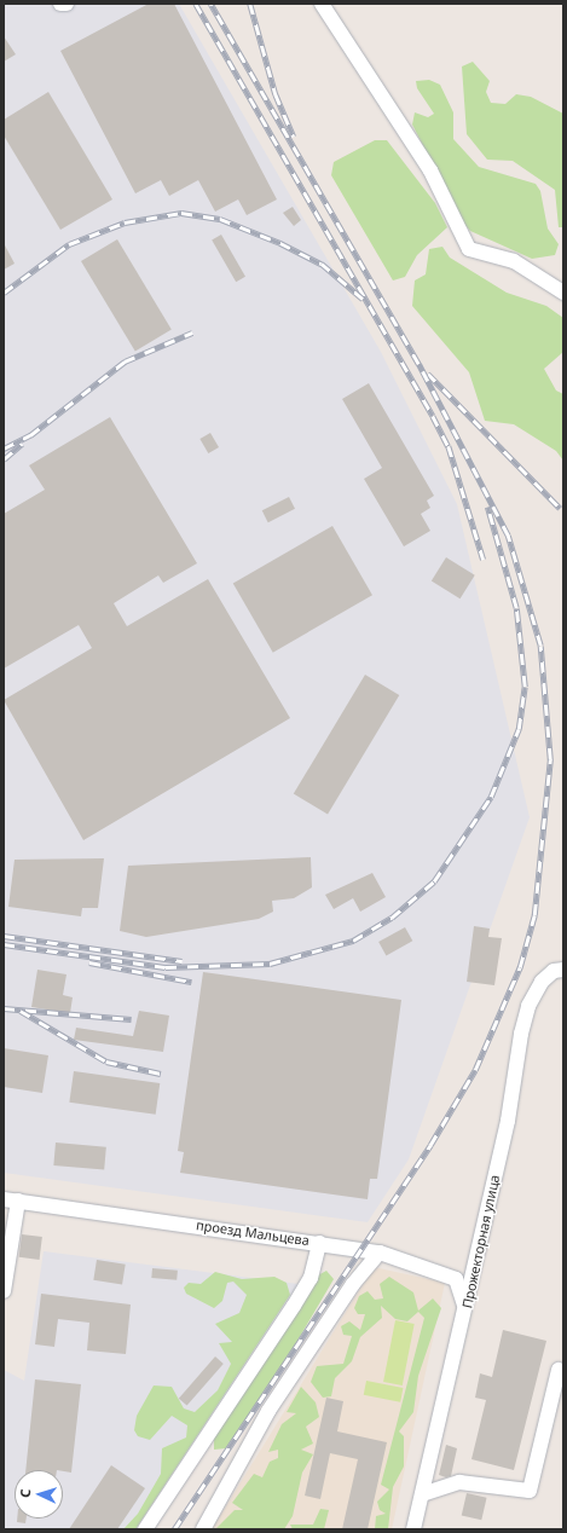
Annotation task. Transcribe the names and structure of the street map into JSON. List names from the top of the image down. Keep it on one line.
{"streets":{"street":["проезд Мальцева","Прожекторная улица"]},"crossings":[["проезд Мальцева","Прожекторная улица"]],"north":"left"}
